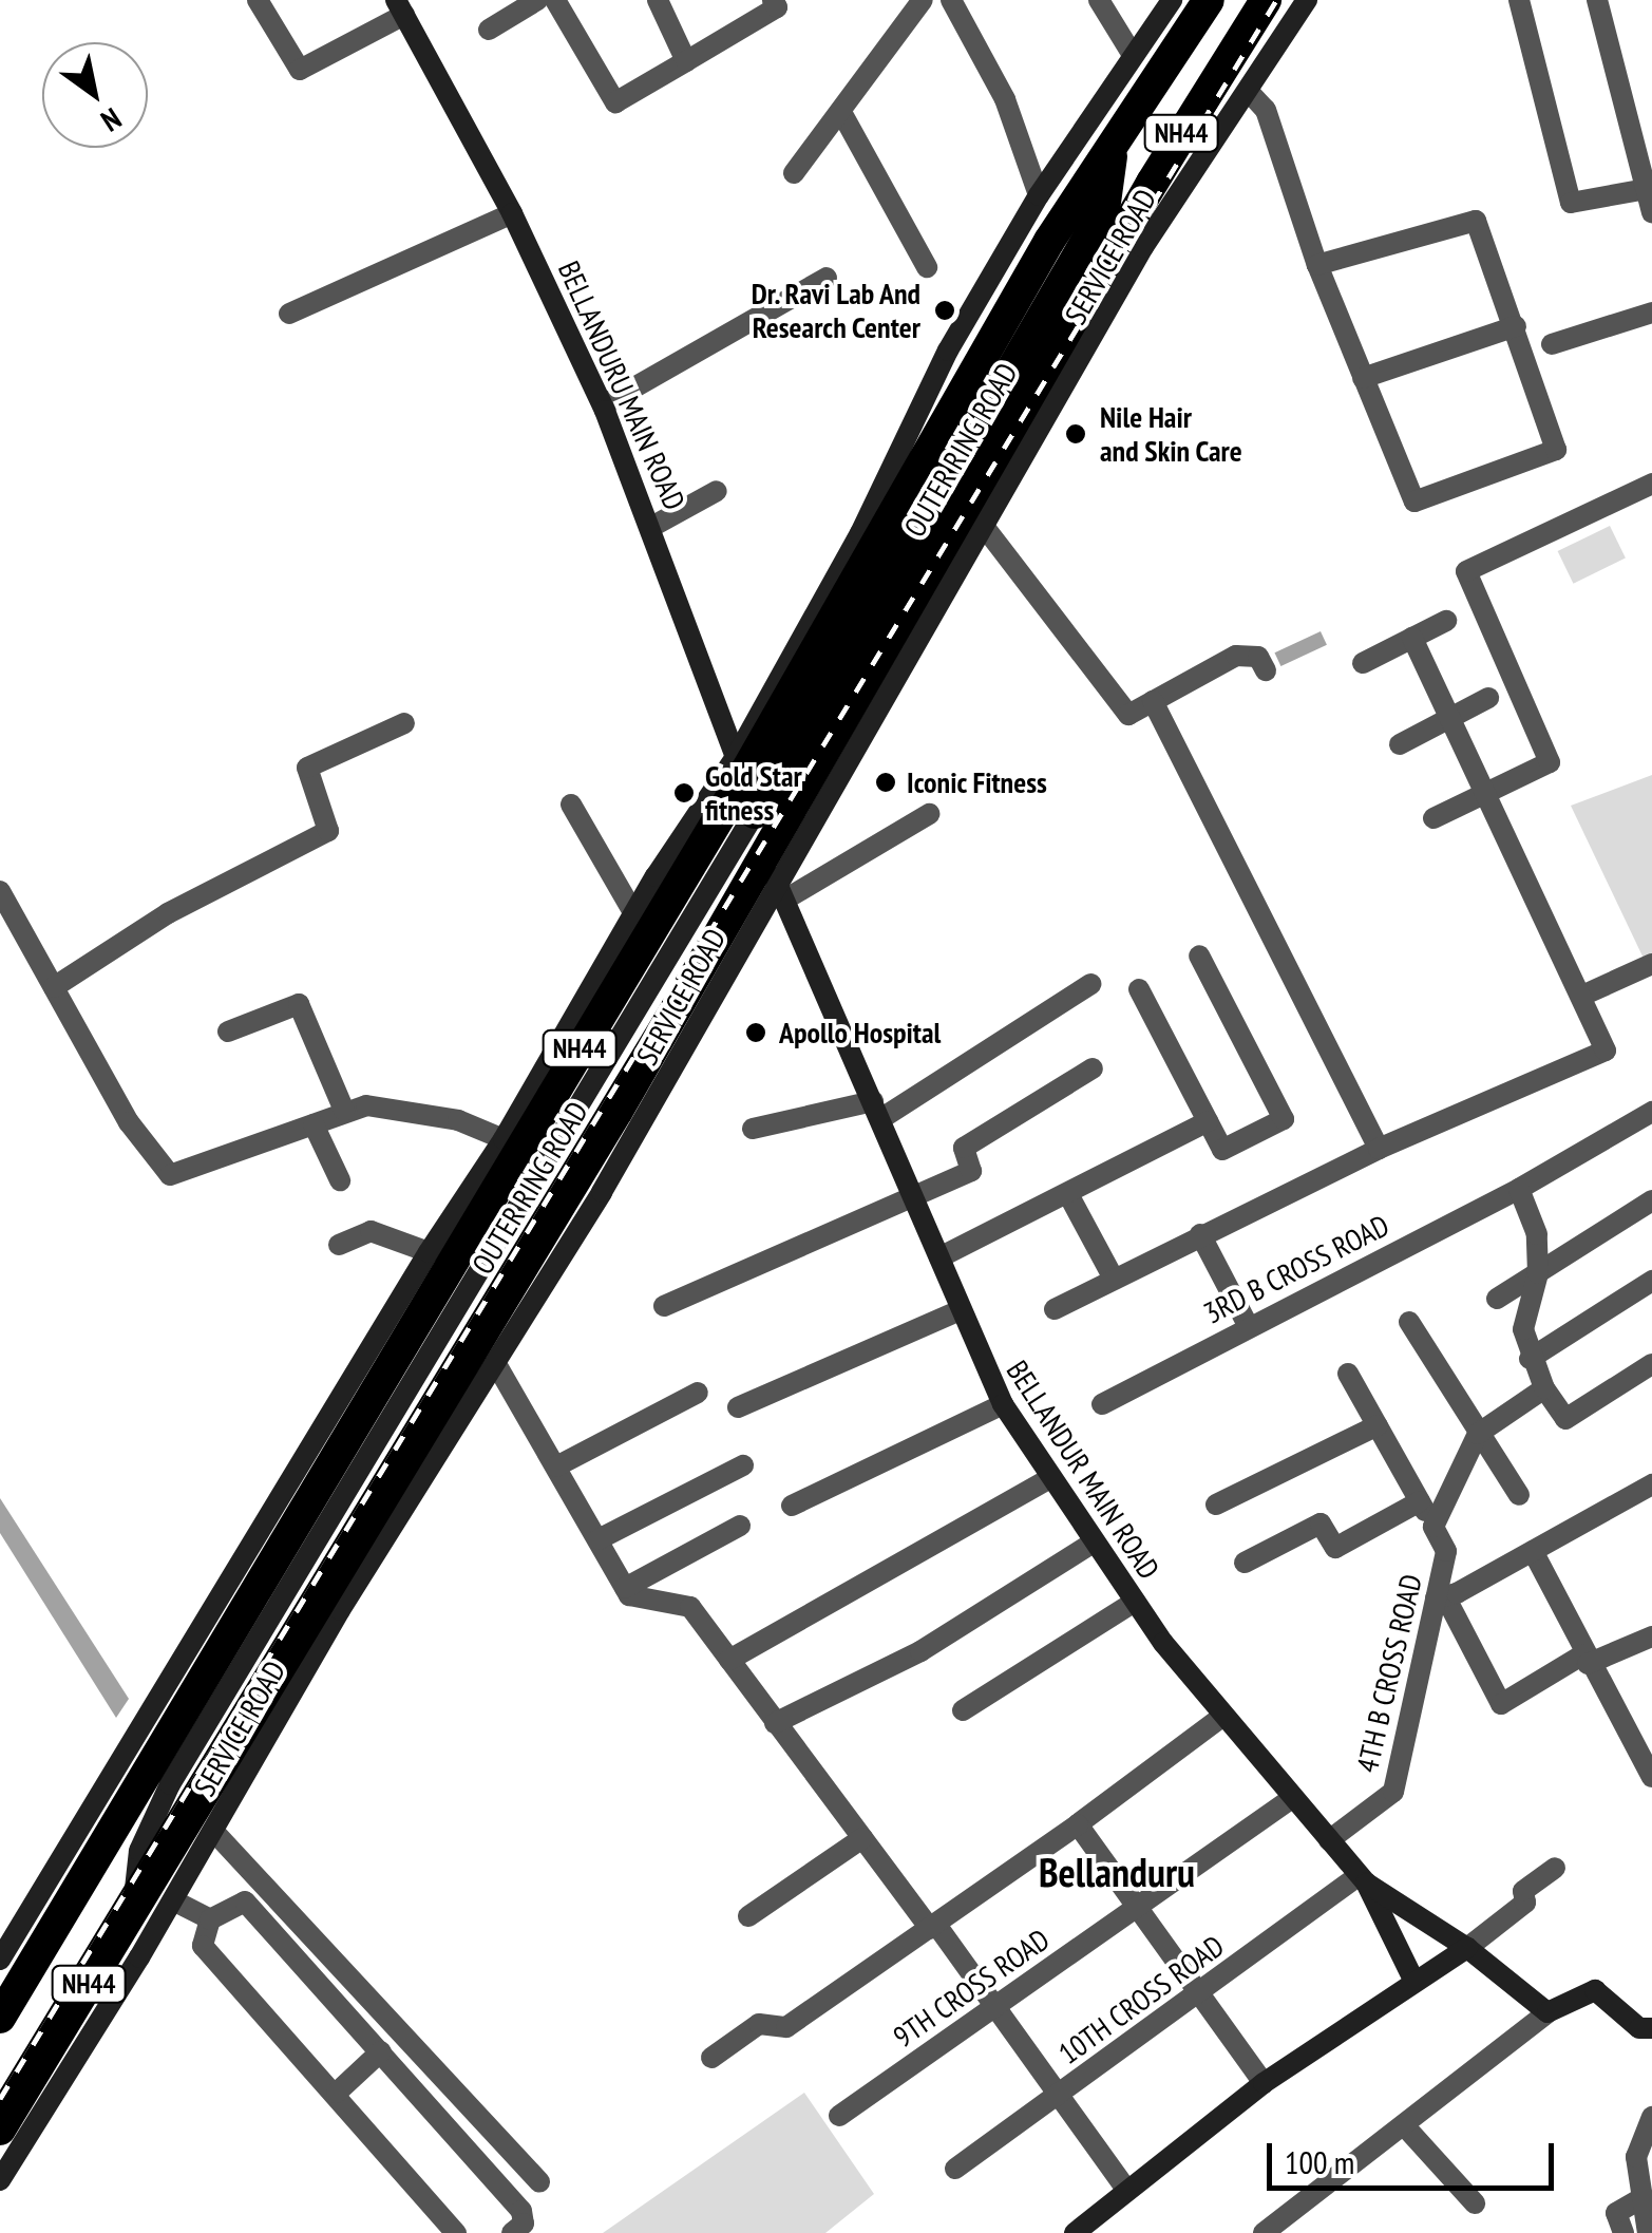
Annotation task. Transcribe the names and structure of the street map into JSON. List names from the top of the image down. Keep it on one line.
{"streets":{"highway":["NH44","OUTER RING ROAD"],"street":["SERVICE ROAD","BELLANDURU MAIN ROAD","3RD B CROSS ROAD","BELLANDUR MAIN ROAD","4TH B CROSS ROAD","9TH CROSS ROAD","10TH CROSS ROAD"]},"crossings":[["SERVICE ROAD","OUTER RING ROAD"],["SERVICE ROAD","BELLANDUR MAIN ROAD"],["BELLANDURU MAIN ROAD","BELLANDUR MAIN ROAD"],["BELLANDUR MAIN ROAD","4TH B CROSS ROAD"],["BELLANDUR MAIN ROAD","9TH CROSS ROAD"],["BELLANDUR MAIN ROAD","10TH CROSS ROAD"]],"districts":["Bellanduru"],"places":["Dr. Ravi Lab And Research Center","Nile Hair and Skin Care","Iconic Fitness","Gold Star fitness","Apollo Hospital"],"scale_bar":"100 m","north":"bottom right"}
